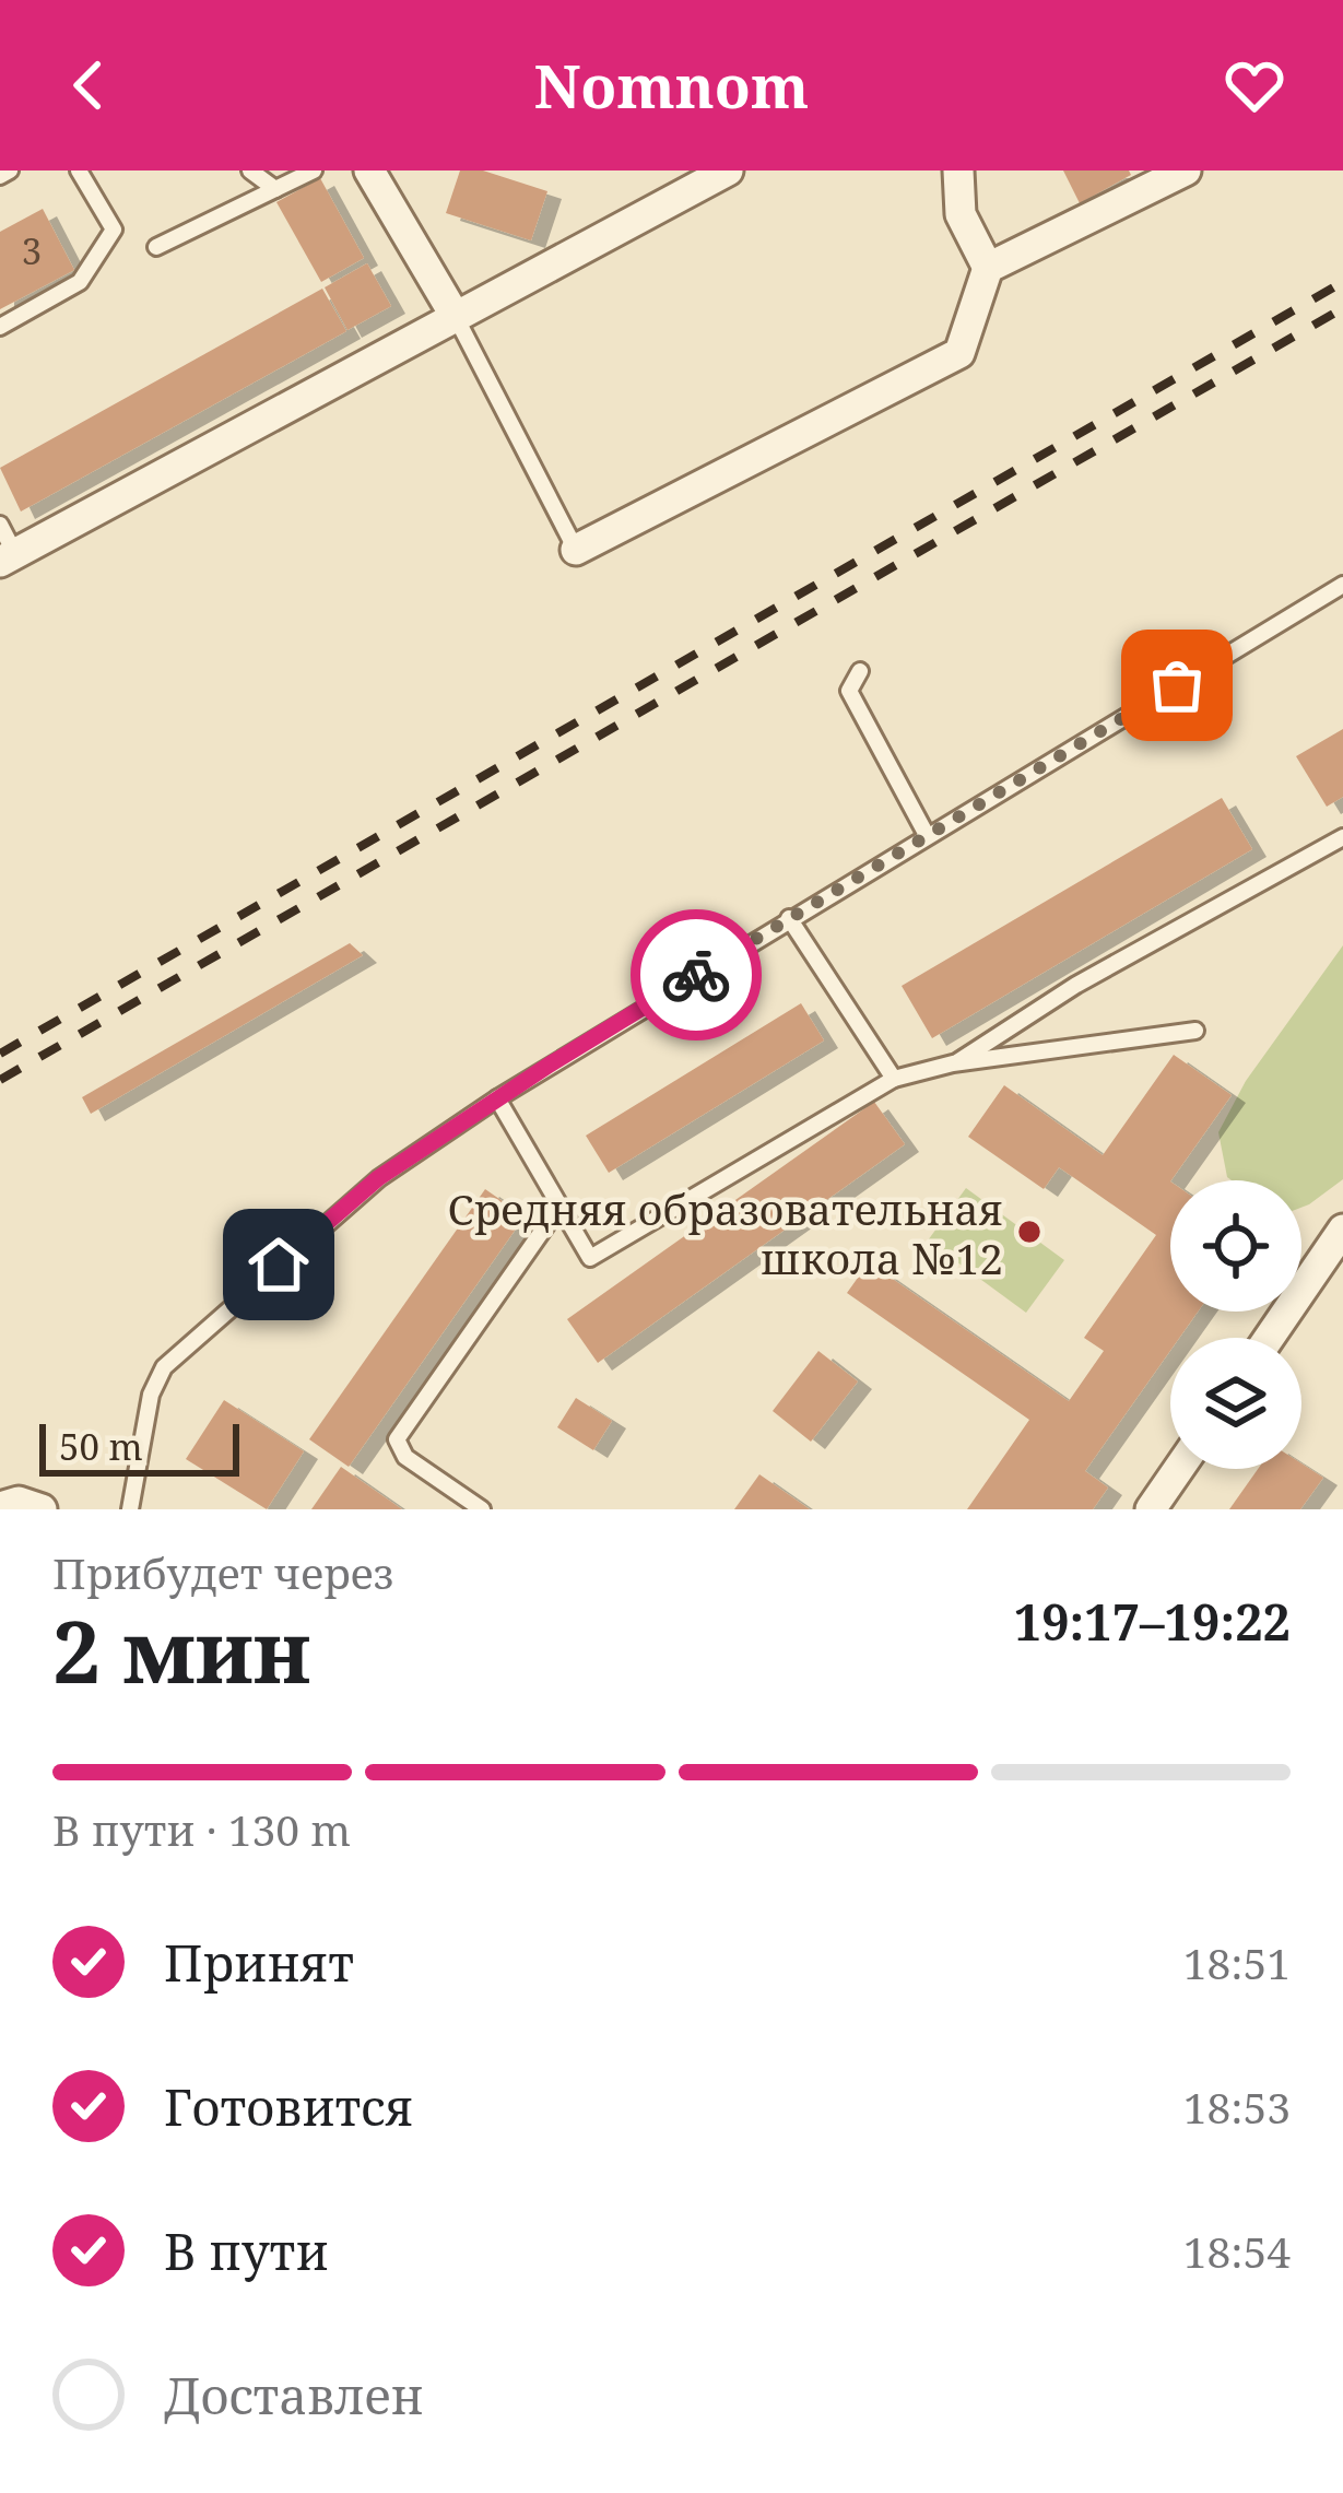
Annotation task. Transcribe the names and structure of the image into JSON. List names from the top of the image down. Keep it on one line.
{"places":["Средняя образовательная школа №12"],"house_numbers":["3"],"scale_bar":"50 m","page":{"header":"Nomnom","scale":"50 m","heading":["2 мин","Прибудет через","19:17–19:22"],"bar":"В пути · 130 m","list":[["Принят","18:51"],["Готовится","18:53"],["В пути","18:54"],"Доставлен"]}}
